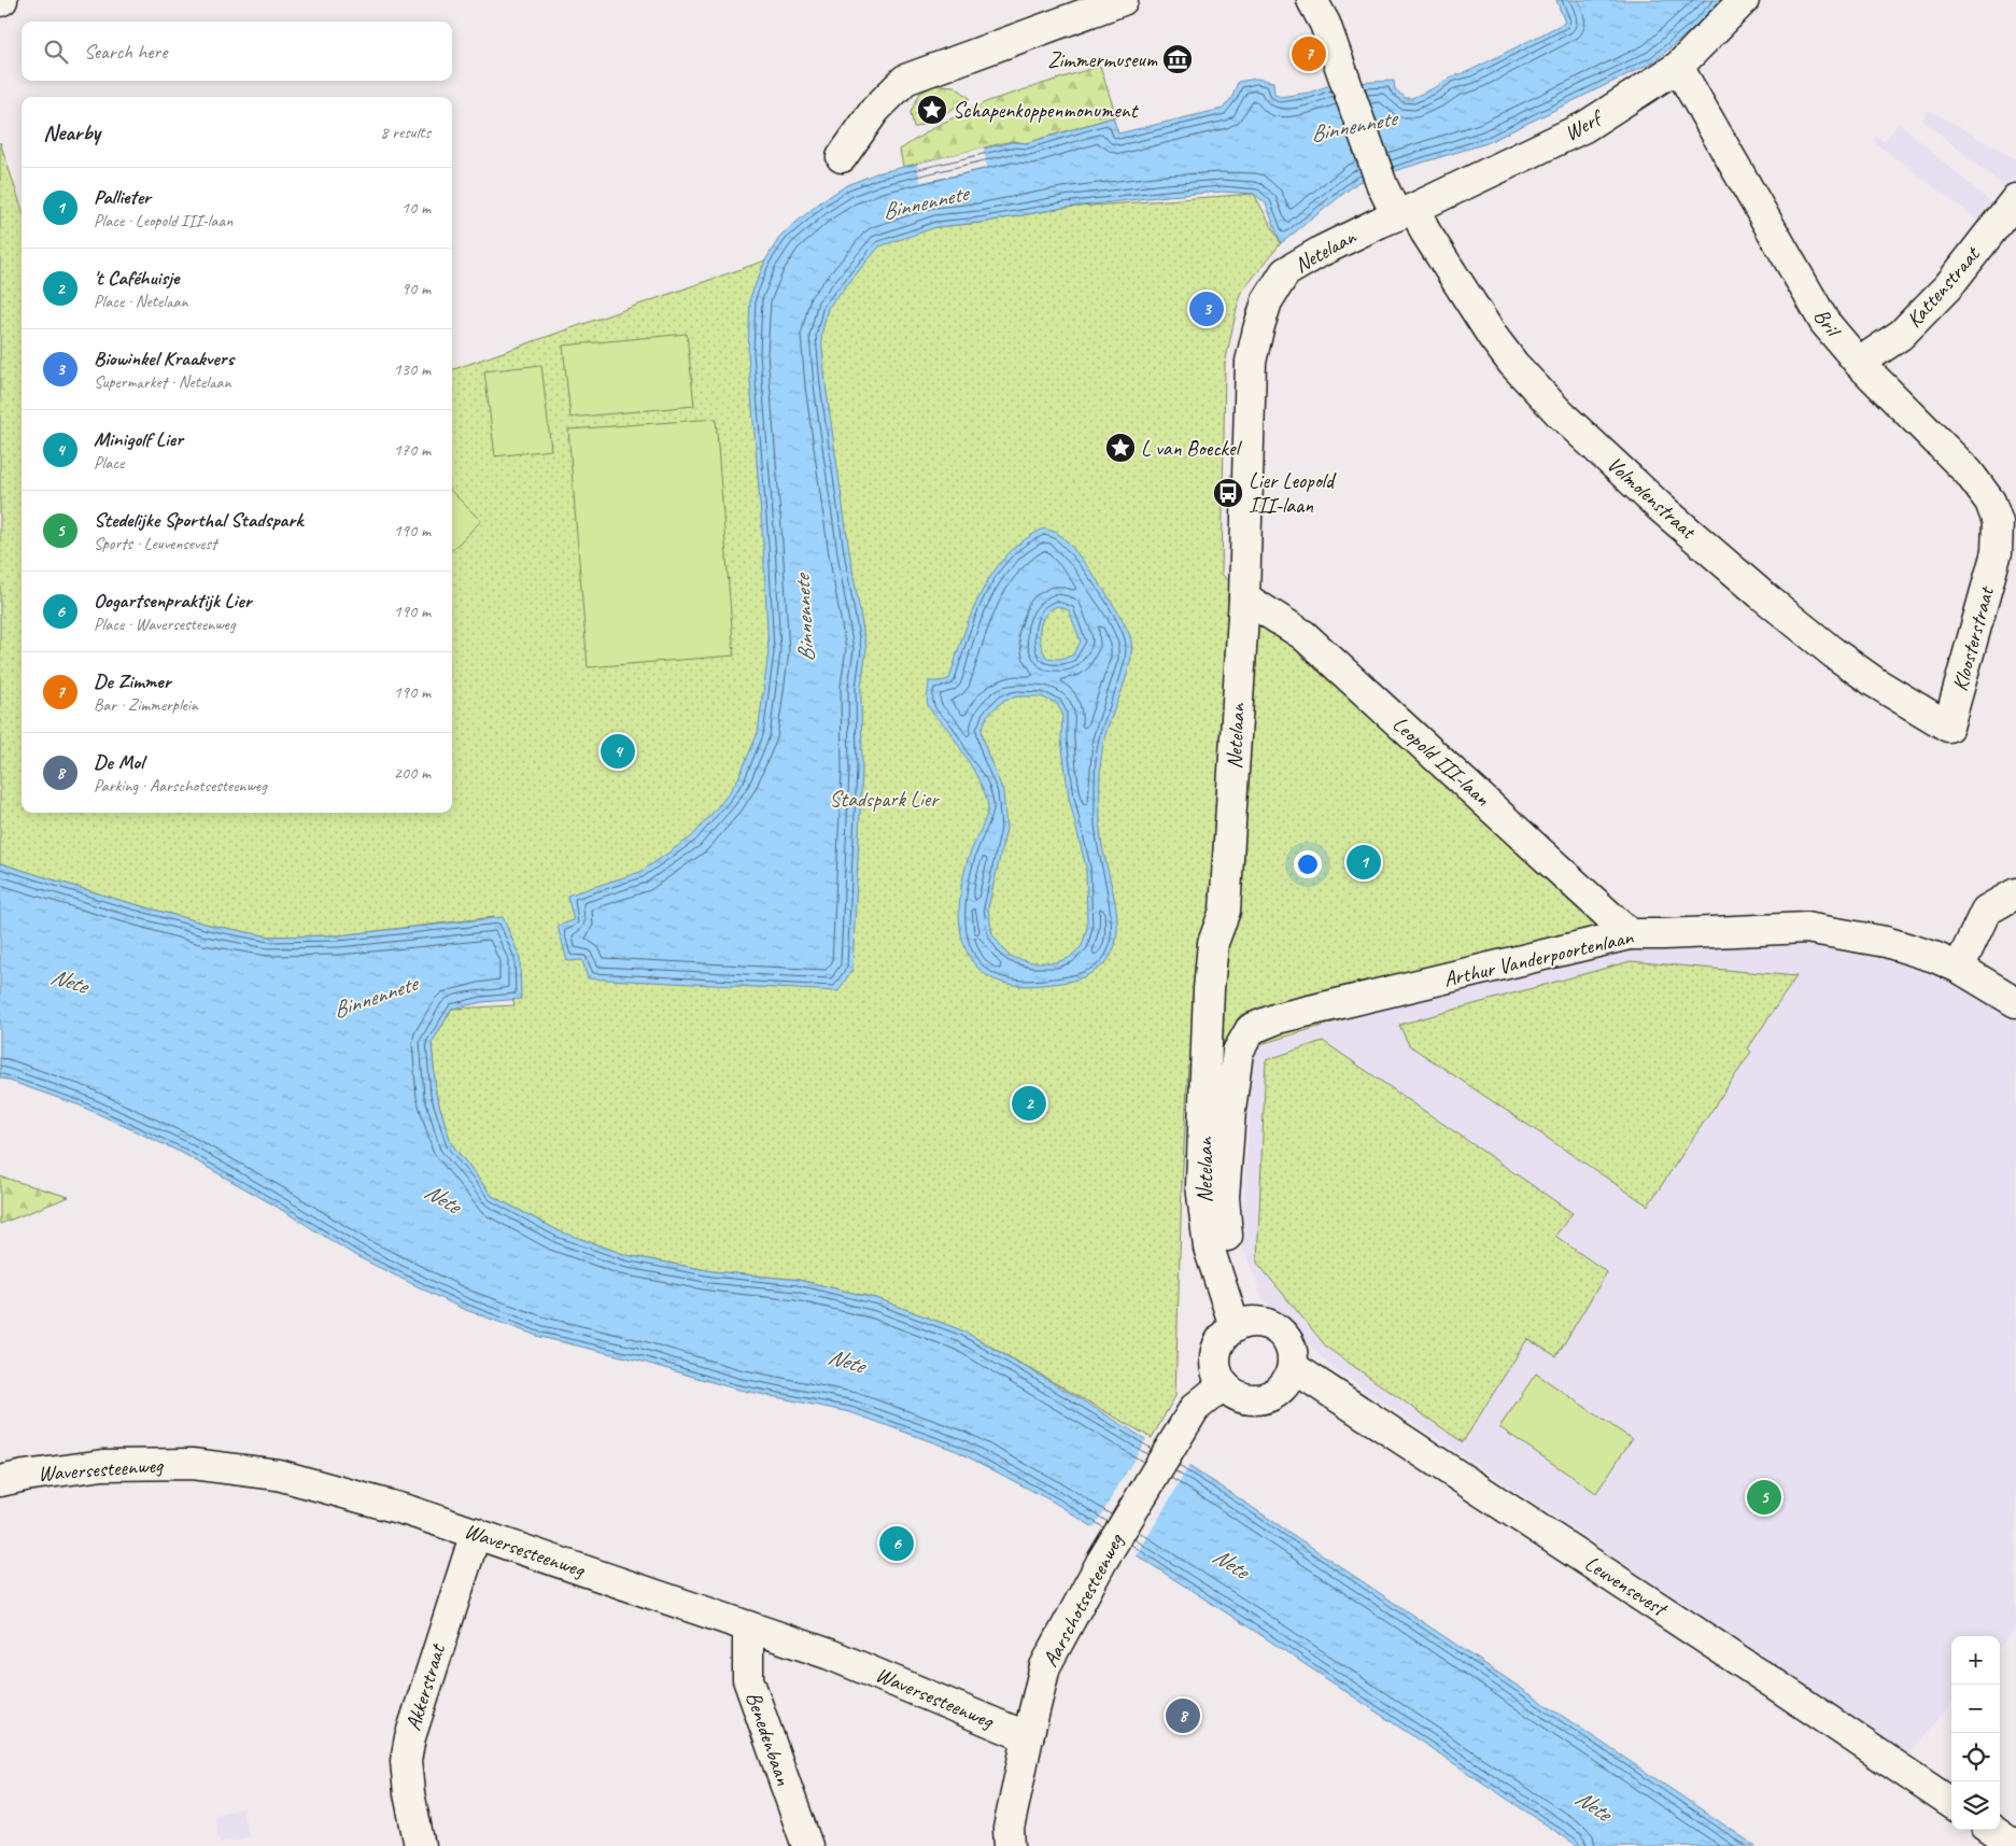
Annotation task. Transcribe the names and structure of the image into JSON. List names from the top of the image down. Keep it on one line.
{"streets":{"street":["Werf","Netelaan","Kattenstraat","Bril","Volmolenstraat","Kloosterstraat","Leopold III-laan","Arthur Vanderpoortenlaan","Waversesteenweg","Leuvensevest","Aarschotsesteenweg","Akkerstraat","Benedenbaan"]},"crossings":[["Werf","Netelaan"],["Werf","Bril"],["Werf","Volmolenstraat"],["Netelaan","Volmolenstraat"],["Netelaan","Leopold III-laan"],["Netelaan","Arthur Vanderpoortenlaan"],["Netelaan","Leuvensevest"],["Netelaan","Aarschotsesteenweg"],["Kattenstraat","Bril"],["Bril","Kloosterstraat"],["Volmolenstraat","Kloosterstraat"],["Leopold III-laan","Arthur Vanderpoortenlaan"],["Waversesteenweg","Aarschotsesteenweg"],["Waversesteenweg","Akkerstraat"],["Waversesteenweg","Benedenbaan"],["Leuvensevest","Aarschotsesteenweg"]],"water":["Binnennete","Nete"],"parks":["Stadspark Lier"],"places":{"museum":["Zimmermuseum"],"place":["Schapenkoppenmonument","L van Boeckel"],"bus stop":["Lier Leopold III-laan"]},"page":{"search":"Search here","pins":["7","3","4","1","2","5","6","8"],"heading":["Nearby","8 results"],"list":[{"mark":"1","name":"Pallieter","note":"Place · Leopold III-laan","value":"10 m"},{"mark":"2","name":"'t Caféhuisje","note":"Place · Netelaan","value":"90 m"},{"mark":"3","name":"Biowinkel Kraakvers","note":"Supermarket · Netelaan","value":"130 m"},{"mark":"4","name":"Minigolf Lier","note":"Place","value":"170 m"},{"mark":"5","name":"Stedelijke Sporthal Stadspark","note":"Sports · Leuvensevest","value":"190 m"},{"mark":"6","name":"Oogartsenpraktijk Lier","note":"Place · Waversesteenweg","value":"190 m"},{"mark":"7","name":"De Zimmer","note":"Bar · Zimmerplein","value":"190 m"},{"mark":"8","name":"De Mol","note":"Parking · Aarschotsesteenweg","value":"200 m"}],"map_buttons":["+","−"]}}
